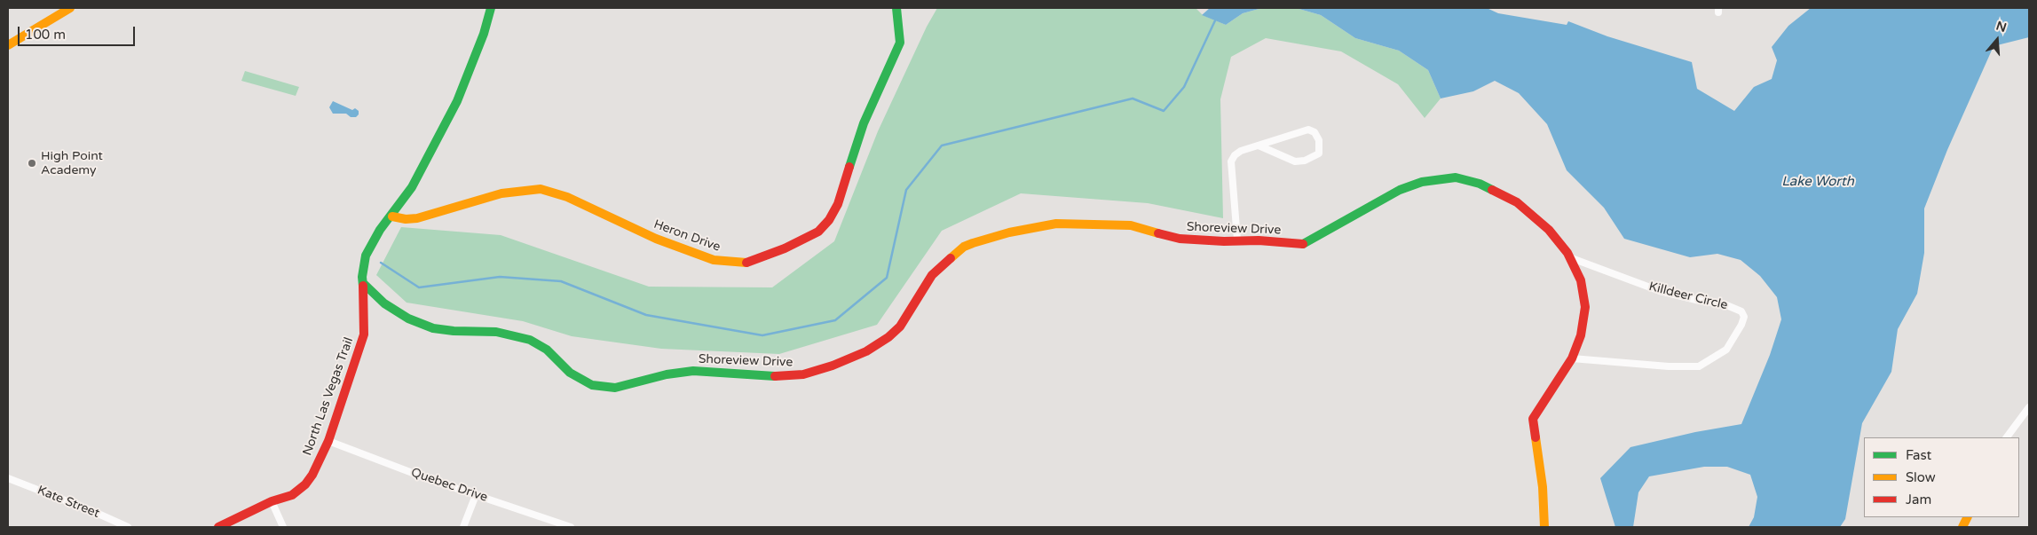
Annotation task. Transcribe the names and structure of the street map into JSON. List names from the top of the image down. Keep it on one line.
{"streets":{"street":["Shoreview Drive","Heron Drive","Killdeer Circle","North Las Vegas Trail","Quebec Drive","Kate Street"]},"crossings":[["Shoreview Drive","Killdeer Circle"],["Shoreview Drive","North Las Vegas Trail"],["Heron Drive","North Las Vegas Trail"],["North Las Vegas Trail","Quebec Drive"]],"water":["Lake Worth"],"places":["High Point Academy"],"legend":["Fast","Slow","Jam"],"scale_bar":"100 m","north":"top"}
